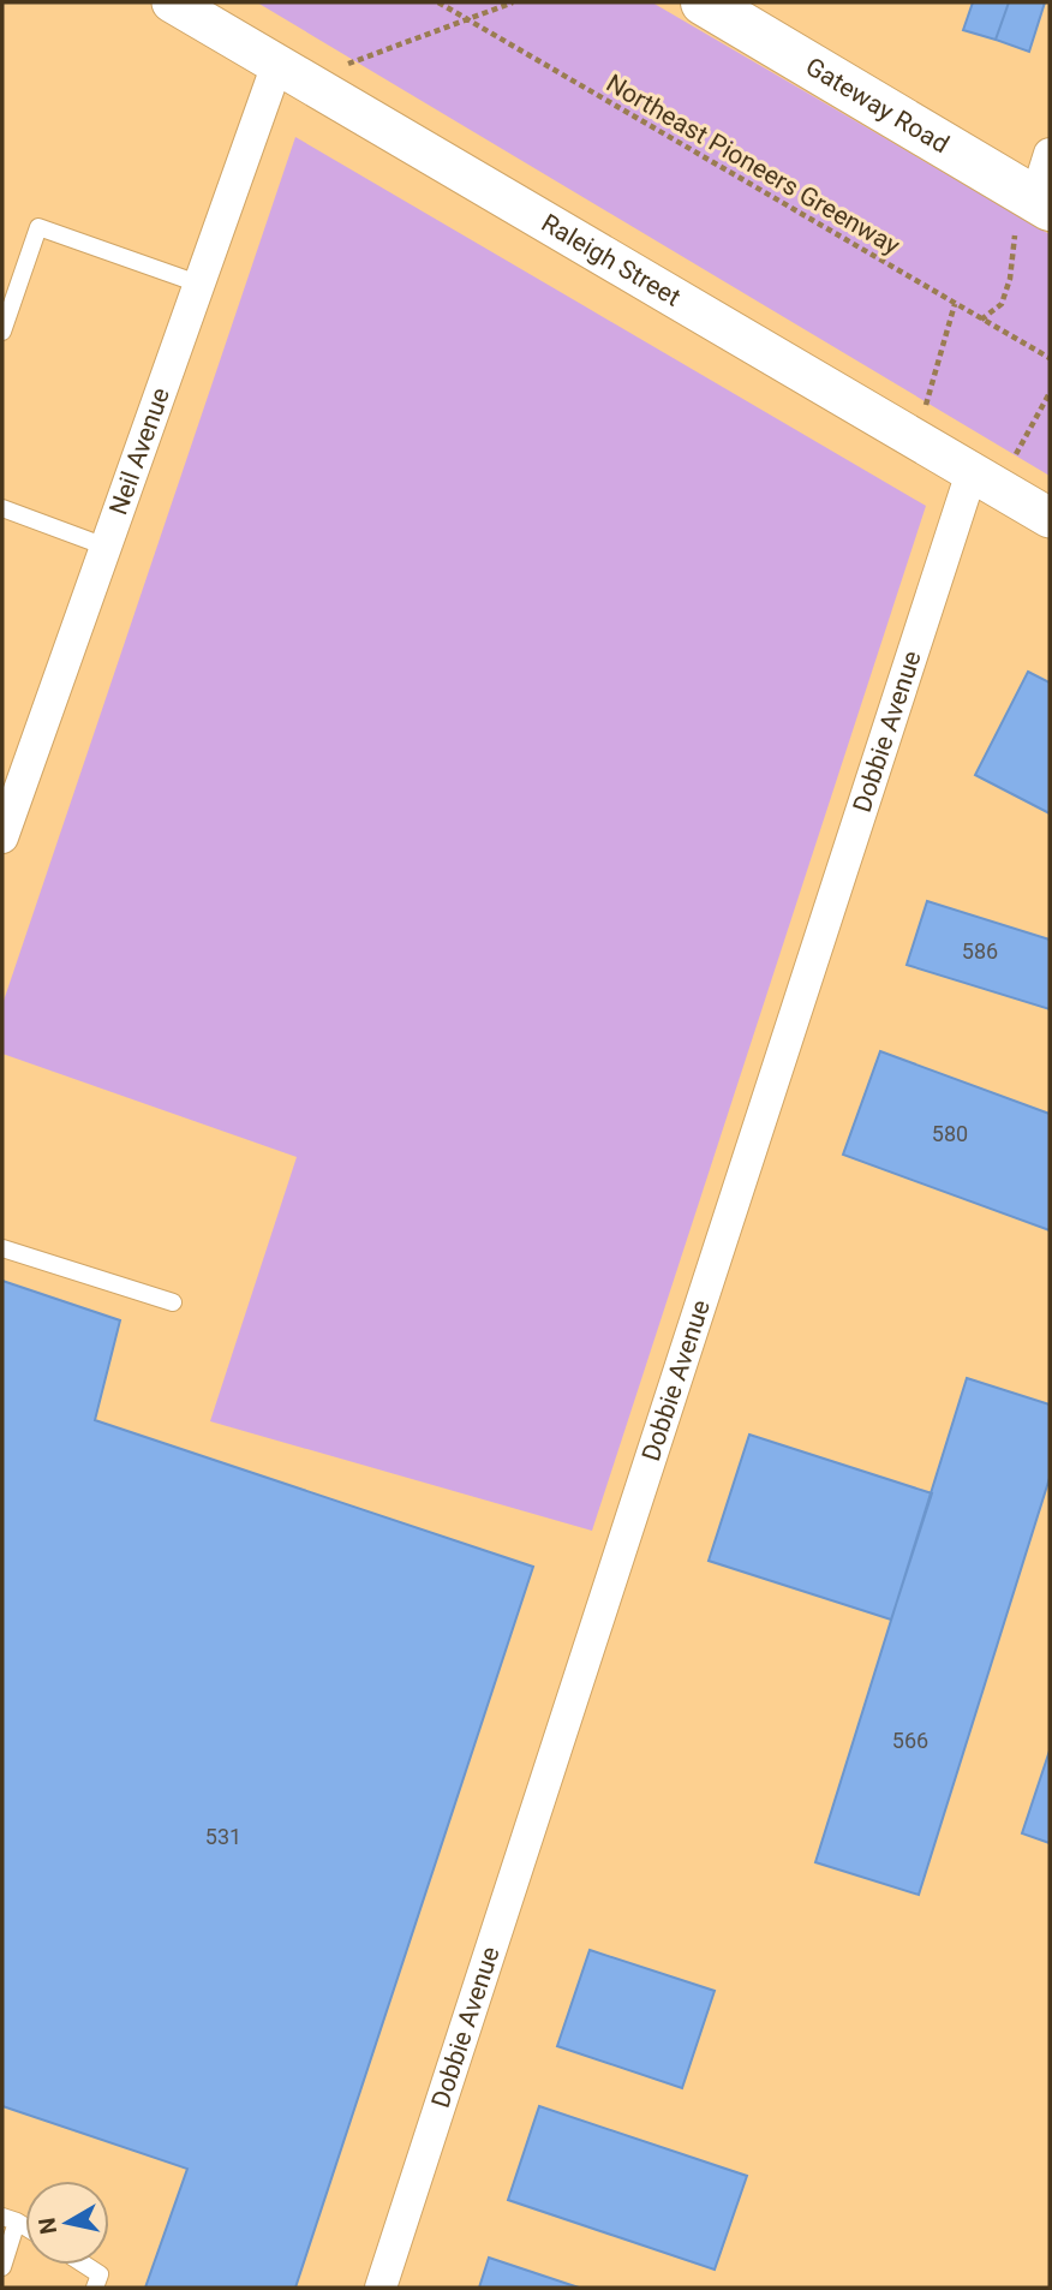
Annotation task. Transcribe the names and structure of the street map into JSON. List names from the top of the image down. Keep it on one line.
{"streets":{"main road":["Gateway Road"],"street":["Raleigh Street","Neil Avenue","Dobbie Avenue"],"path":["Northeast Pioneers Greenway"]},"crossings":[["Raleigh Street","Neil Avenue"],["Raleigh Street","Dobbie Avenue"]],"house_numbers":["586","580","566","531"],"north":"left"}
